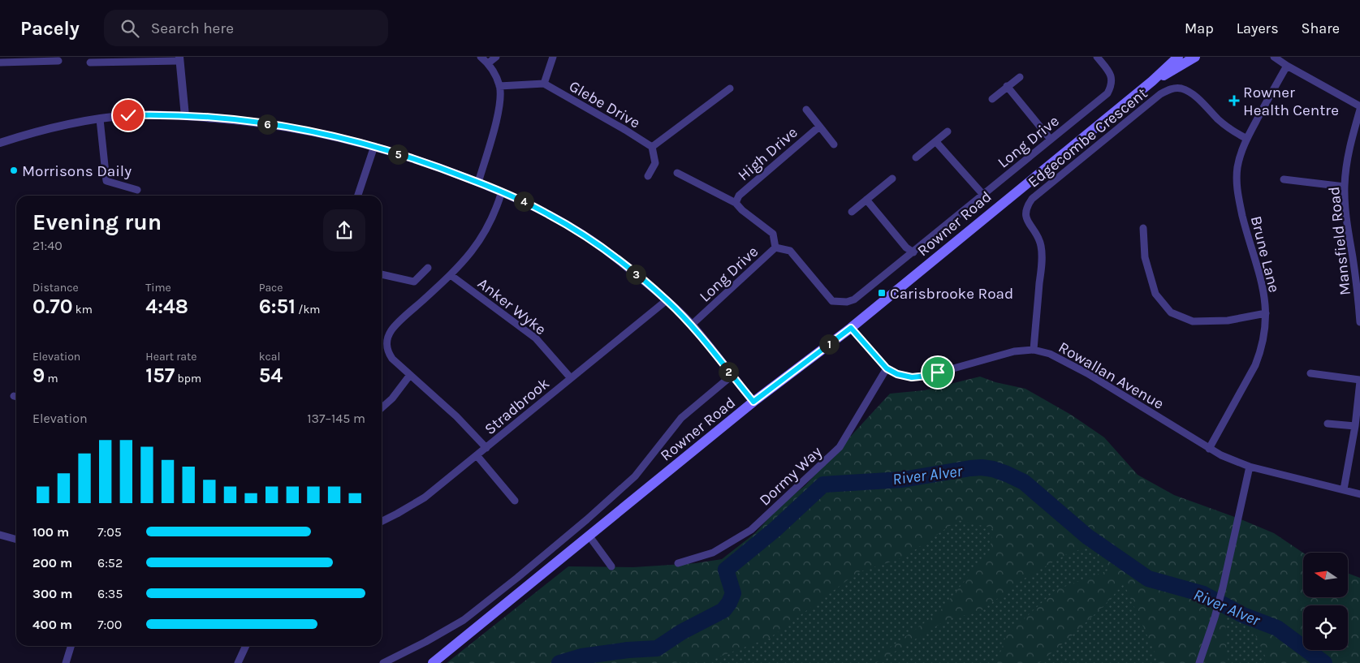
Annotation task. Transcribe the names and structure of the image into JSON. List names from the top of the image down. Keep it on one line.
{"streets":{"main road":["Rowner Road"],"street":["Glebe Drive","Edgecombe Crescent","Long Drive","High Drive","Mansfield Road","Brune Lane","Anker Wyke","Rowallan Avenue","Stradbrook","Dormy Way"]},"crossings":[["Edgecombe Crescent","Brune Lane"],["Edgecombe Crescent","Rowallan Avenue"],["Rowner Road","Rowallan Avenue"],["Brune Lane","Rowallan Avenue"],["Anker Wyke","Stradbrook"],["Rowallan Avenue","Dormy Way"]],"water":["River Alver"],"places":{"health":["Rowner Health Centre"],"other":["Morrisons Daily"],"transit":["Carisbrooke Road"]},"north":"left","page":{"header":"Pacely","search":"Search here","nav":["Map","Layers","Share"],"pins":["6","5","4","3","1","2"],"heading":["Evening run","21:40"],"stats":[["Distance","0.70 km"],["Time","4:48"],["Pace","6:51 /km"],["Elevation","9 m"],["Heart rate","157 bpm"],["kcal","54"]],"chart":["Elevation","137–145 m"],"list":[{"name":"100 m","note":"7:05"},{"name":"200 m","note":"6:52"},{"name":"300 m","note":"6:35"},{"name":"400 m","note":"7:00"}]}}
